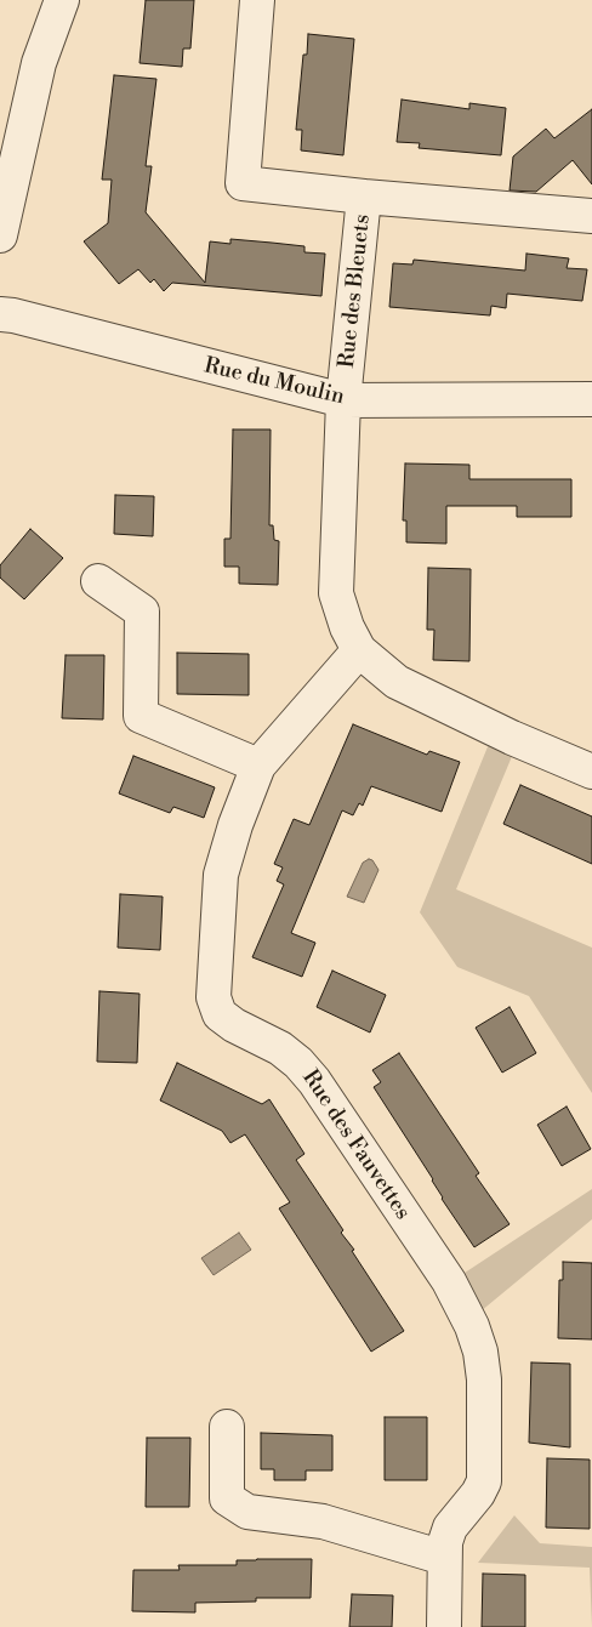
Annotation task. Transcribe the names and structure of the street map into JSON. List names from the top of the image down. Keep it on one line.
{"streets":{"street":["Rue des Bleuets","Rue du Moulin","Rue des Fauvettes"]},"crossings":[["Rue des Bleuets","Rue du Moulin"],["Rue des Bleuets","Rue des Fauvettes"]]}
